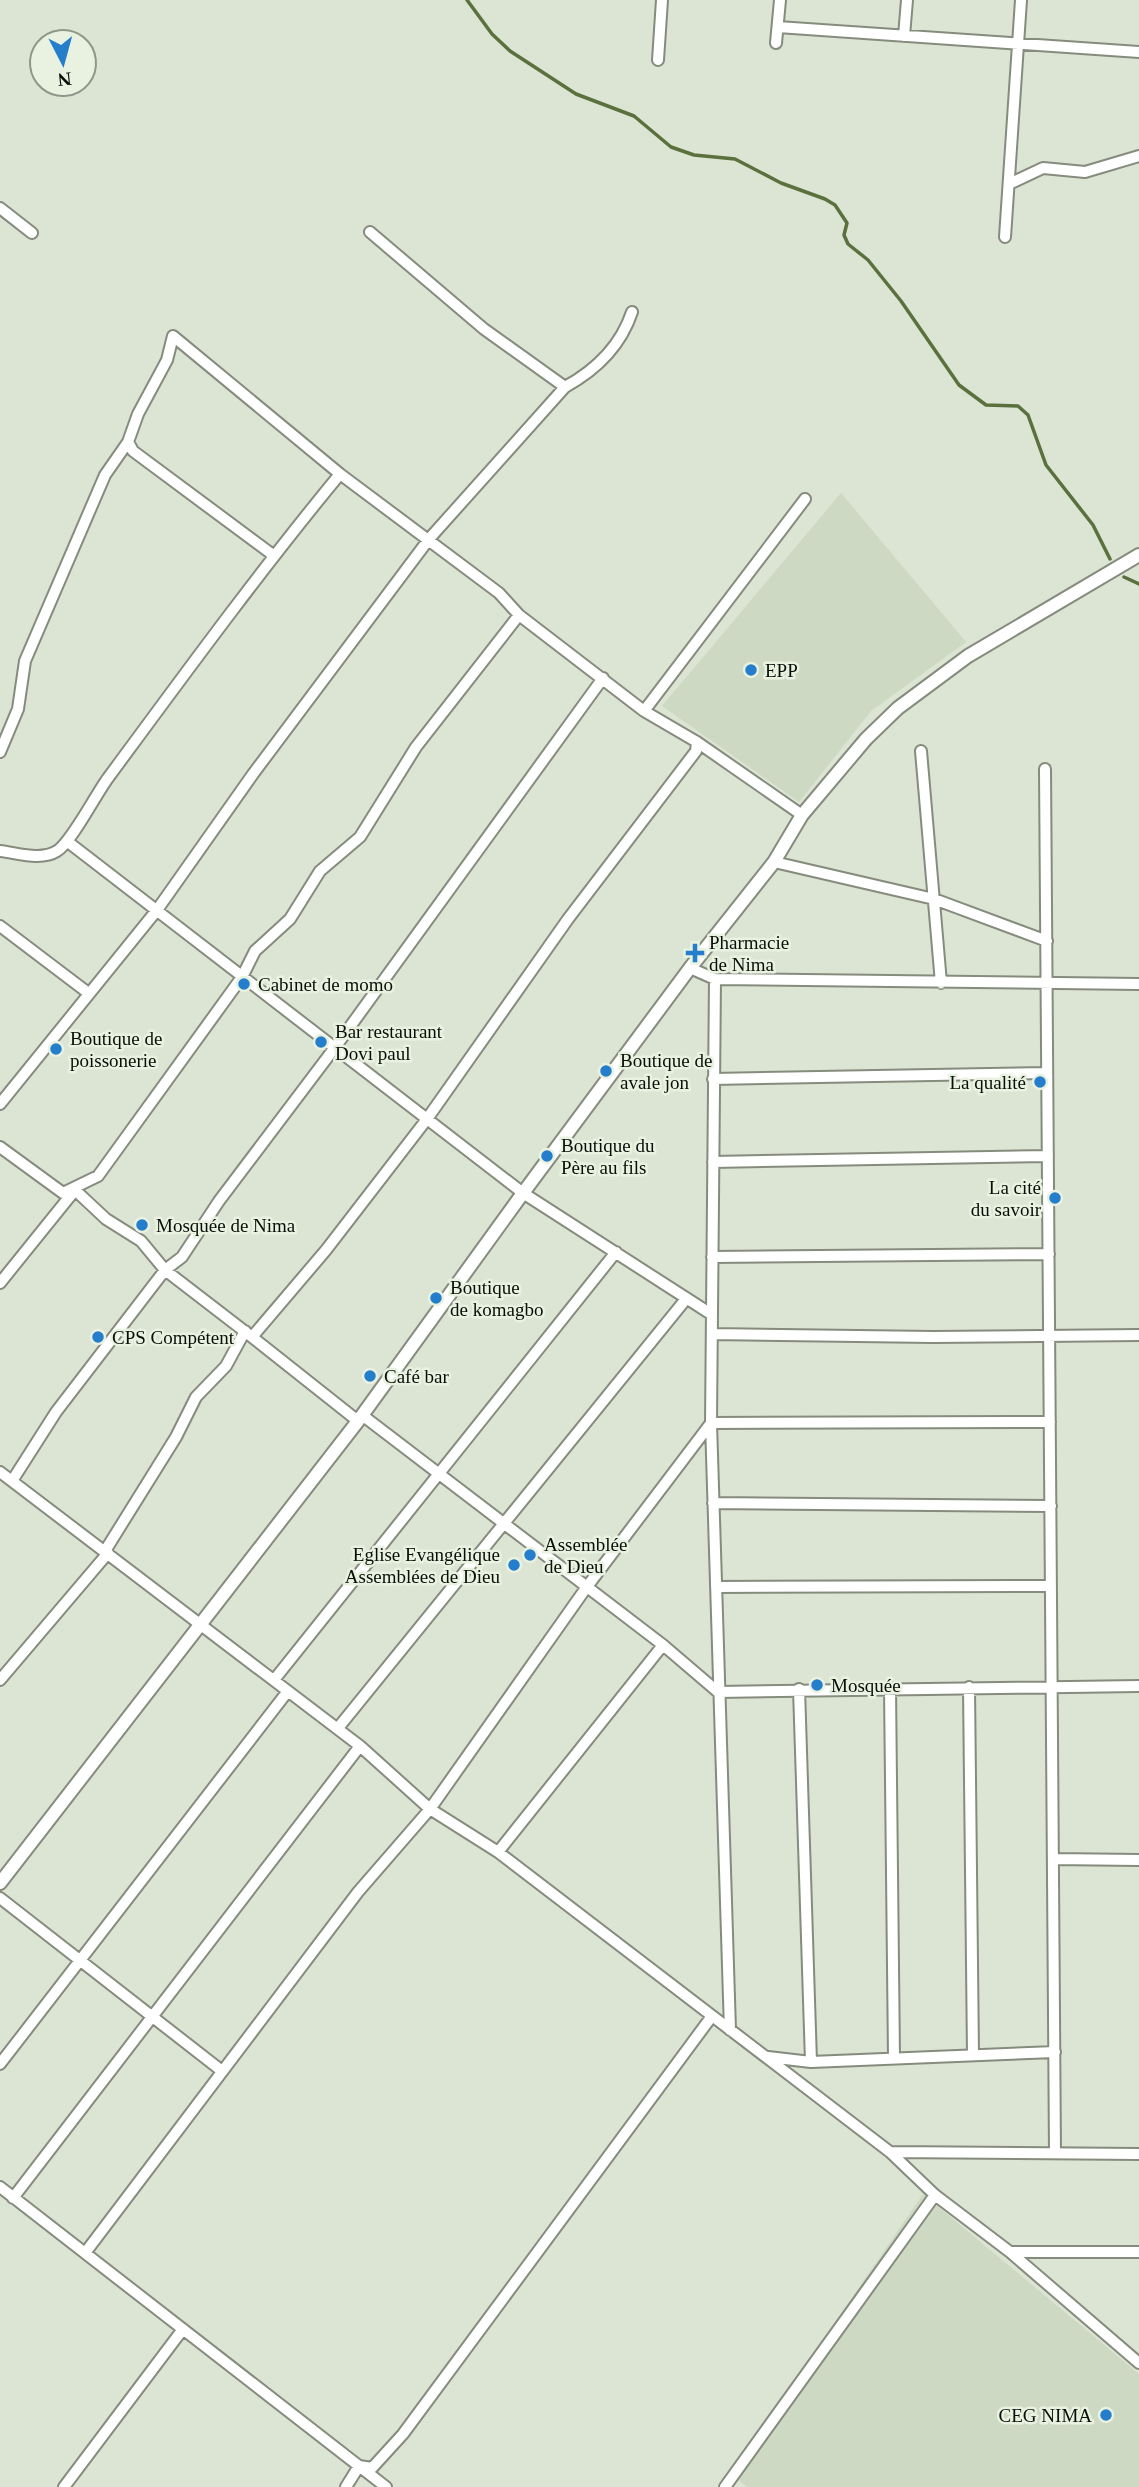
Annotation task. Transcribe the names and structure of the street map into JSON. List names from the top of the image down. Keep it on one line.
{"places":{"other":["EPP","Cabinet de momo","Bar restaurant Dovi paul","Boutique de poissonerie","Boutique de avale jon","La qualité","Boutique du Père au fils","La cité du savoir","Mosquée de Nima","Boutique de komagbo","CPS Compétent","Café bar","Assemblée de Dieu","Eglise Evangélique Assemblées de Dieu","Mosquée","CEG NIMA"],"health":["Pharmacie de Nima"]},"north":"bottom"}
